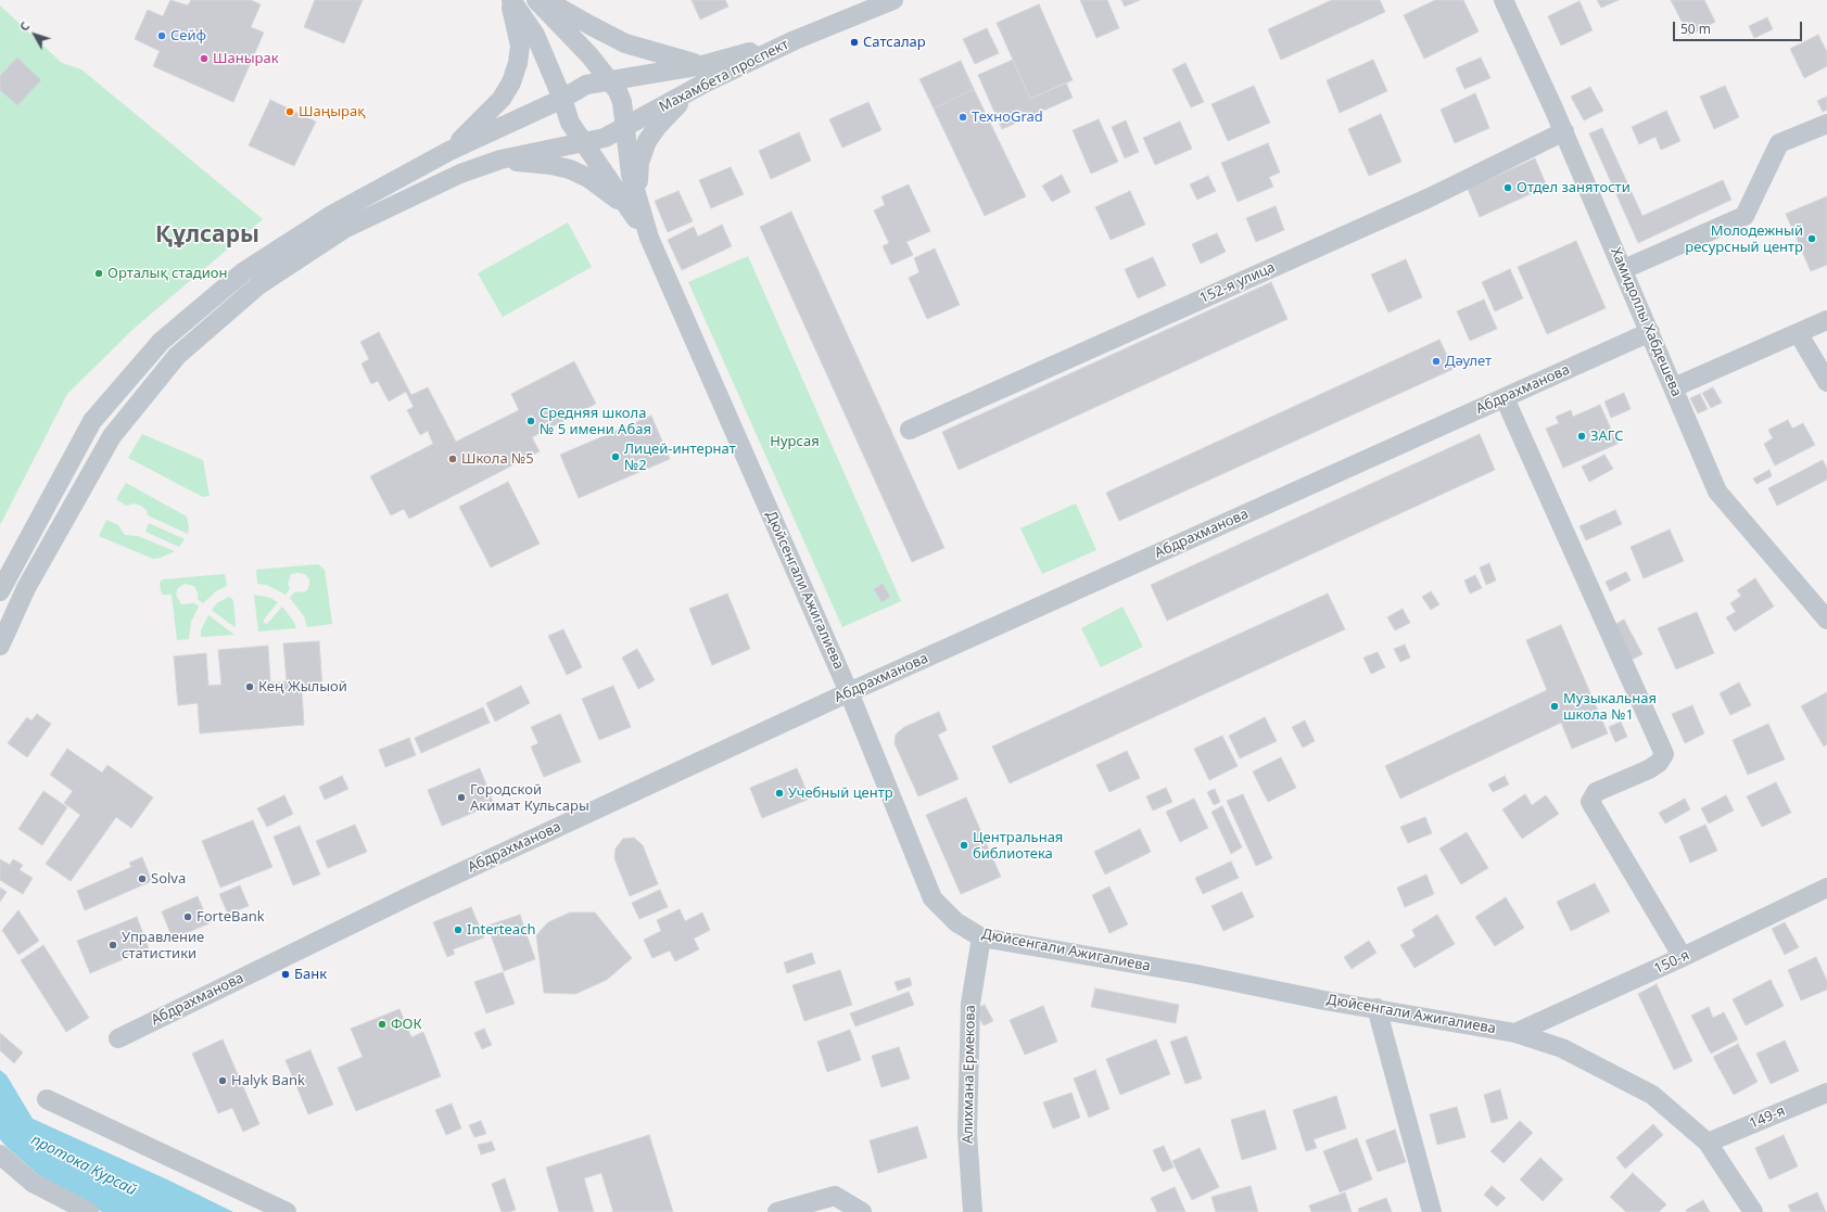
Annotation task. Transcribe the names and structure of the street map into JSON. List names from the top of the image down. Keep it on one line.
{"streets":{"street":["Махамбета проспект","152-я улица","Хамидоллы Хабдешева","Абдрахманова","Дюйсенгали Ажигалиева","150-я","Алихмана Ермекова","149-я"]},"crossings":[["Махамбета проспект","Дюйсенгали Ажигалиева"],["152-я улица","Хамидоллы Хабдешева"],["Хамидоллы Хабдешева","Абдрахманова"],["Абдрахманова","Дюйсенгали Ажигалиева"],["Дюйсенгали Ажигалиева","150-я"],["Дюйсенгали Ажигалиева","Алихмана Ермекова"],["Дюйсенгали Ажигалиева","149-я"]],"districts":["Құлсары"],"water":["протока Курсай"],"parks":["Нурсая"],"places":["Сейф","Сатсалар","Шанырак","Шаңырақ","ТехноGrad","Отдел занятости","Молодежный ресурсный центр","Орталық стадион","Дәулет","Средняя школа № 5 имени Абая","ЗАГС","Лицей-интернат №2","Школа №5","Кең Жылыой","Музыкальная школа №1","Учебный центр","Городской Акимат Кульсары","Центральная библиотека","Solva","ForteBank","Interteach","Управление статистики","Банк","ФОК","Halyk Bank"],"scale_bar":"50 m","north":"top left"}
